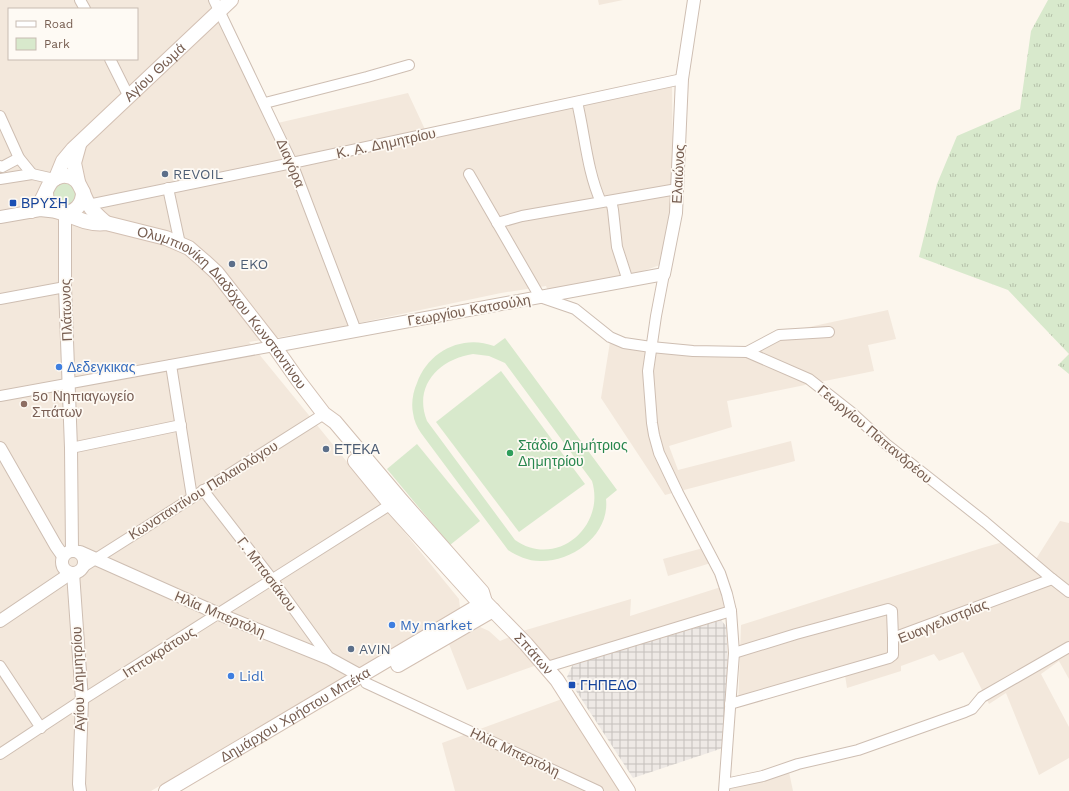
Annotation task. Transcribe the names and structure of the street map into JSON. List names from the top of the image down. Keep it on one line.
{"streets":{"main road":["Αγίου Θωμά","Ολυμπιονίκη Διαδόχου Κωνσταντίνου","Σπάτων","Δημάρχου Χρήστου Μπέκα"],"street":["Κ. Α. Δημητρίου","Διαγόρα","Ελαιώνος","Πλάτωνος","Γεωργίου Κατσούλη","Γεωργίου Παπανδρέου","Κωνσταντίνου Παλαιολόγου","Γ. Μπασιάκου","Ηλία Μπερτόλη","Ευαγγελιστρίας","Ιπποκράτους","Αγίου Δημητρίου"]},"crossings":[["Αγίου Θωμά","Κ. Α. Δημητρίου"],["Αγίου Θωμά","Διαγόρα"],["Αγίου Θωμά","Πλάτωνος"],["Αγίου Θωμά","Ολυμπιονίκη Διαδόχου Κωνσταντίνου"],["Κ. Α. Δημητρίου","Διαγόρα"],["Κ. Α. Δημητρίου","Ελαιώνος"],["Κ. Α. Δημητρίου","Πλάτωνος"],["Κ. Α. Δημητρίου","Ολυμπιονίκη Διαδόχου Κωνσταντίνου"],["Διαγόρα","Γεωργίου Κατσούλη"],["Ελαιώνος","Γεωργίου Κατσούλη"],["Ελαιώνος","Γεωργίου Παπανδρέου"],["Ελαιώνος","Ευαγγελιστρίας"],["Πλάτωνος","Ολυμπιονίκη Διαδόχου Κωνσταντίνου"],["Πλάτωνος","Κωνσταντίνου Παλαιολόγου"],["Πλάτωνος","Ηλία Μπερτόλη"],["Πλάτωνος","Αγίου Δημητρίου"],["Γεωργίου Κατσούλη","Ολυμπιονίκη Διαδόχου Κωνσταντίνου"],["Γεωργίου Κατσούλη","Γεωργίου Παπανδρέου"],["Ολυμπιονίκη Διαδόχου Κωνσταντίνου","Κωνσταντίνου Παλαιολόγου"],["Ολυμπιονίκη Διαδόχου Κωνσταντίνου","Ιπποκράτους"],["Ολυμπιονίκη Διαδόχου Κωνσταντίνου","Σπάτων"],["Ολυμπιονίκη Διαδόχου Κωνσταντίνου","Δημάρχου Χρήστου Μπέκα"],["Γεωργίου Παπανδρέου","Ευαγγελιστρίας"],["Κωνσταντίνου Παλαιολόγου","Γ. Μπασιάκου"],["Κωνσταντίνου Παλαιολόγου","Ηλία Μπερτόλη"],["Κωνσταντίνου Παλαιολόγου","Αγίου Δημητρίου"],["Γ. Μπασιάκου","Ηλία Μπερτόλη"],["Γ. Μπασιάκου","Ιπποκράτους"],["Ηλία Μπερτόλη","Ιπποκράτους"],["Ηλία Μπερτόλη","Αγίου Δημητρίου"],["Ηλία Μπερτόλη","Δημάρχου Χρήστου Μπέκα"],["Ιπποκράτους","Αγίου Δημητρίου"],["Σπάτων","Δημάρχου Χρήστου Μπέκα"]],"places":{"other":["REVOIL","EKO","Δεδεγκικας","5ο Νηπιαγωγείο Σπάτων","ΕΤΕΚΑ","Στάδιο Δημήτριος Δημητρίου","My market","AVIN","Lidl"],"transit":["ΒΡΥΣΗ","ΓΗΠΕΔΟ"]},"legend":["Road","Park"]}
